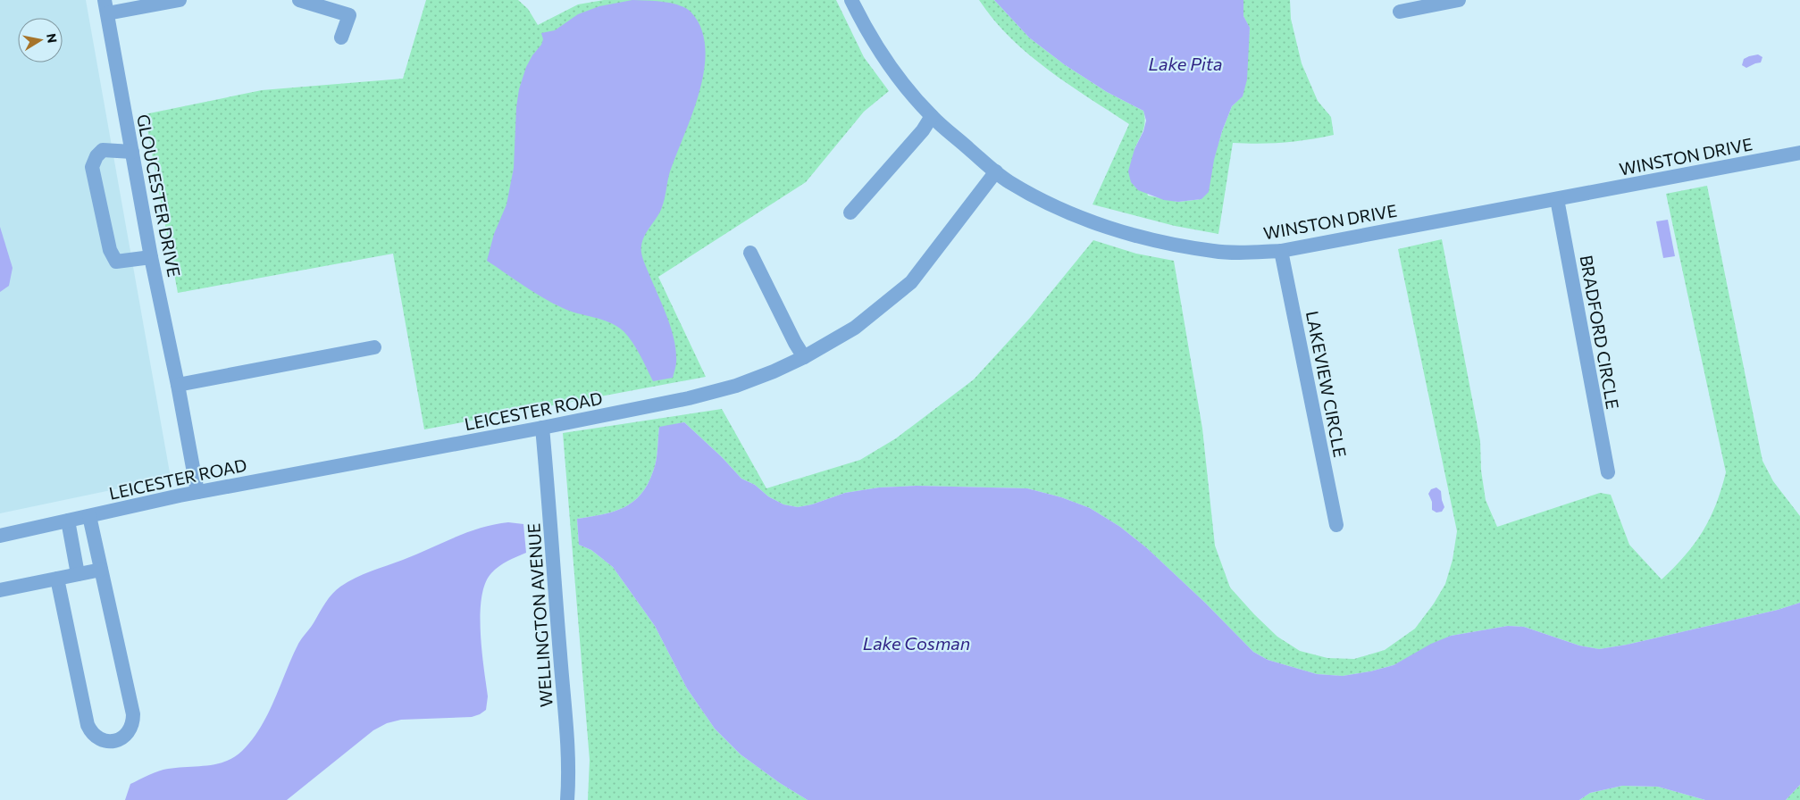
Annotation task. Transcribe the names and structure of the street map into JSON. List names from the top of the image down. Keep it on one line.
{"streets":{"street":["WINSTON DRIVE","GLOUCESTER DRIVE","BRADFORD CIRCLE","LAKEVIEW CIRCLE","LEICESTER ROAD","WELLINGTON AVENUE"]},"crossings":[["WINSTON DRIVE","BRADFORD CIRCLE"],["WINSTON DRIVE","LAKEVIEW CIRCLE"],["WINSTON DRIVE","LEICESTER ROAD"],["GLOUCESTER DRIVE","LEICESTER ROAD"],["LEICESTER ROAD","WELLINGTON AVENUE"]],"water":["Lake Pita","Lake Cosman"],"north":"right"}
